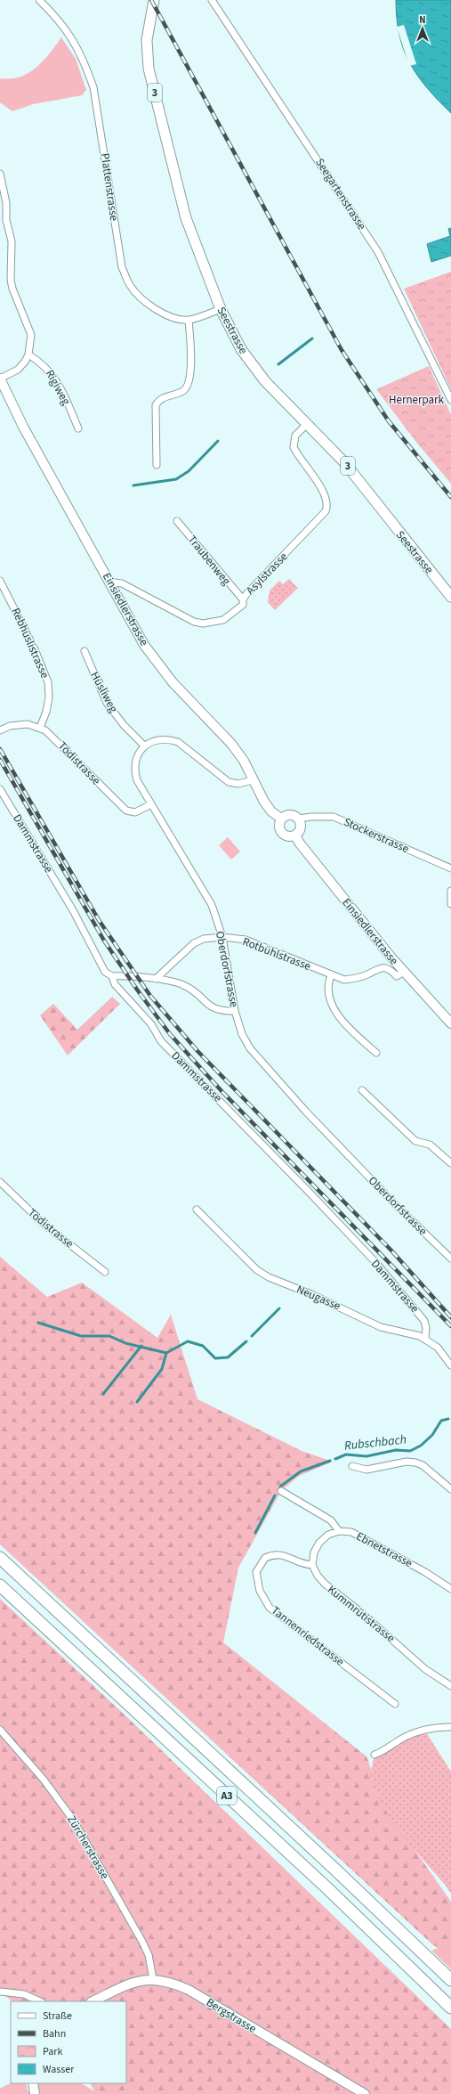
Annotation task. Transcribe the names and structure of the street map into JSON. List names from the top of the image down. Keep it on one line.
{"streets":{"highway":["A3"],"main road":["3","Seestrasse","Einsiedlerstrasse","Bergstrasse"],"street":["Plattenstrasse","Seegartenstrasse","Rigiweg","Traubenweg","Asylstrasse","Rebhüslistrasse","Hüsliweg","Tödistrasse","Stockerstrasse","Dammstrasse","Rotbühlstrasse","Oberdorfstrasse","Neugasse","Ebnetstrasse","Kummrütistrasse","Tannenriedstrasse","Zürcherstrasse"]},"crossings":[["Plattenstrasse","Seestrasse"],["Seestrasse","Asylstrasse"],["Traubenweg","Asylstrasse"],["Asylstrasse","Einsiedlerstrasse"],["Einsiedlerstrasse","Stockerstrasse"],["Einsiedlerstrasse","Rotbühlstrasse"],["Rebhüslistrasse","Tödistrasse"],["Hüsliweg","Oberdorfstrasse"],["Tödistrasse","Oberdorfstrasse"],["Dammstrasse","Neugasse"],["Rotbühlstrasse","Oberdorfstrasse"],["Kummrütistrasse","Tannenriedstrasse"],["Zürcherstrasse","Bergstrasse"]],"water":["Rubschbach"],"parks":["Hernerpark"],"legend":["Straße","Bahn","Park","Wasser"],"north":"top"}
